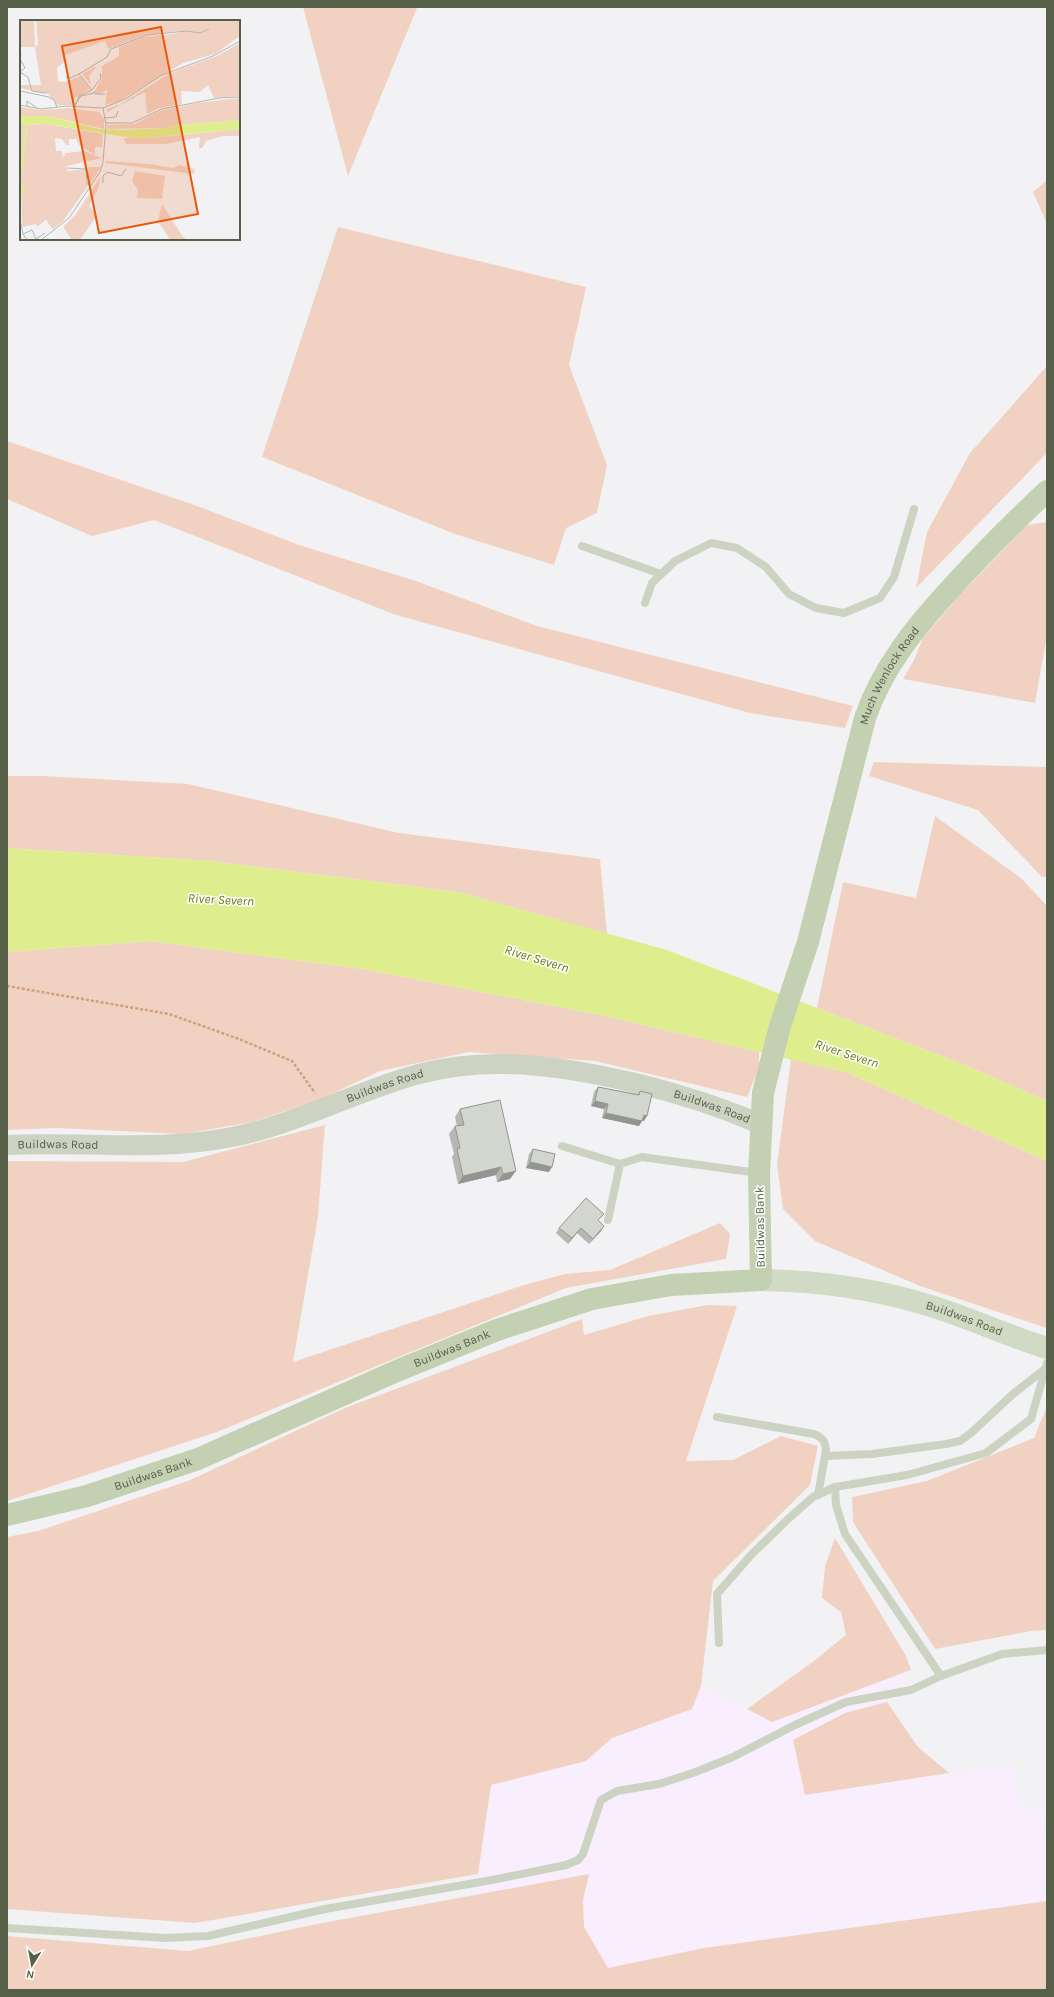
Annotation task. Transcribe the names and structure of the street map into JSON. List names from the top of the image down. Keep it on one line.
{"streets":{"main road":["Much Wenlock Road","Buildwas Road","Buildwas Bank"]},"crossings":[["Much Wenlock Road","Buildwas Bank"],["Buildwas Road","Buildwas Bank"]],"water":["River Severn"],"north":"bottom"}
